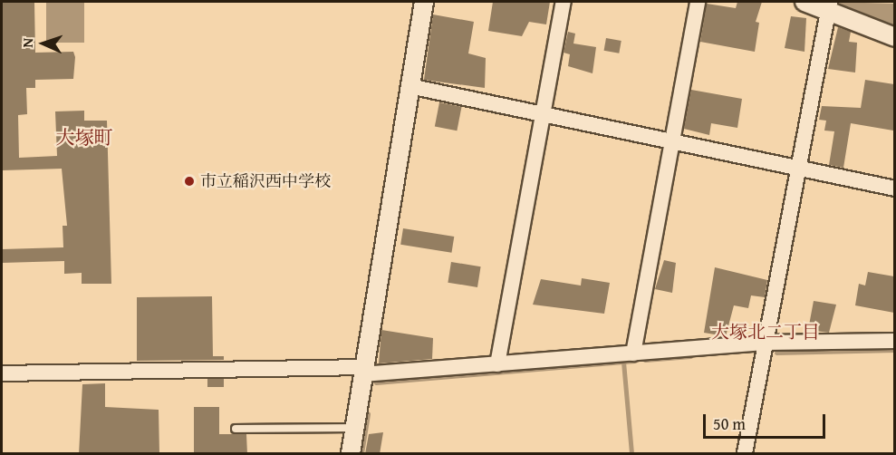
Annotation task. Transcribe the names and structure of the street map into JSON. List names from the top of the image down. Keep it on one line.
{"districts":["大塚町","大塚北二丁目"],"places":["市立稲沢西中学校"],"scale_bar":"50 m","north":"left"}
